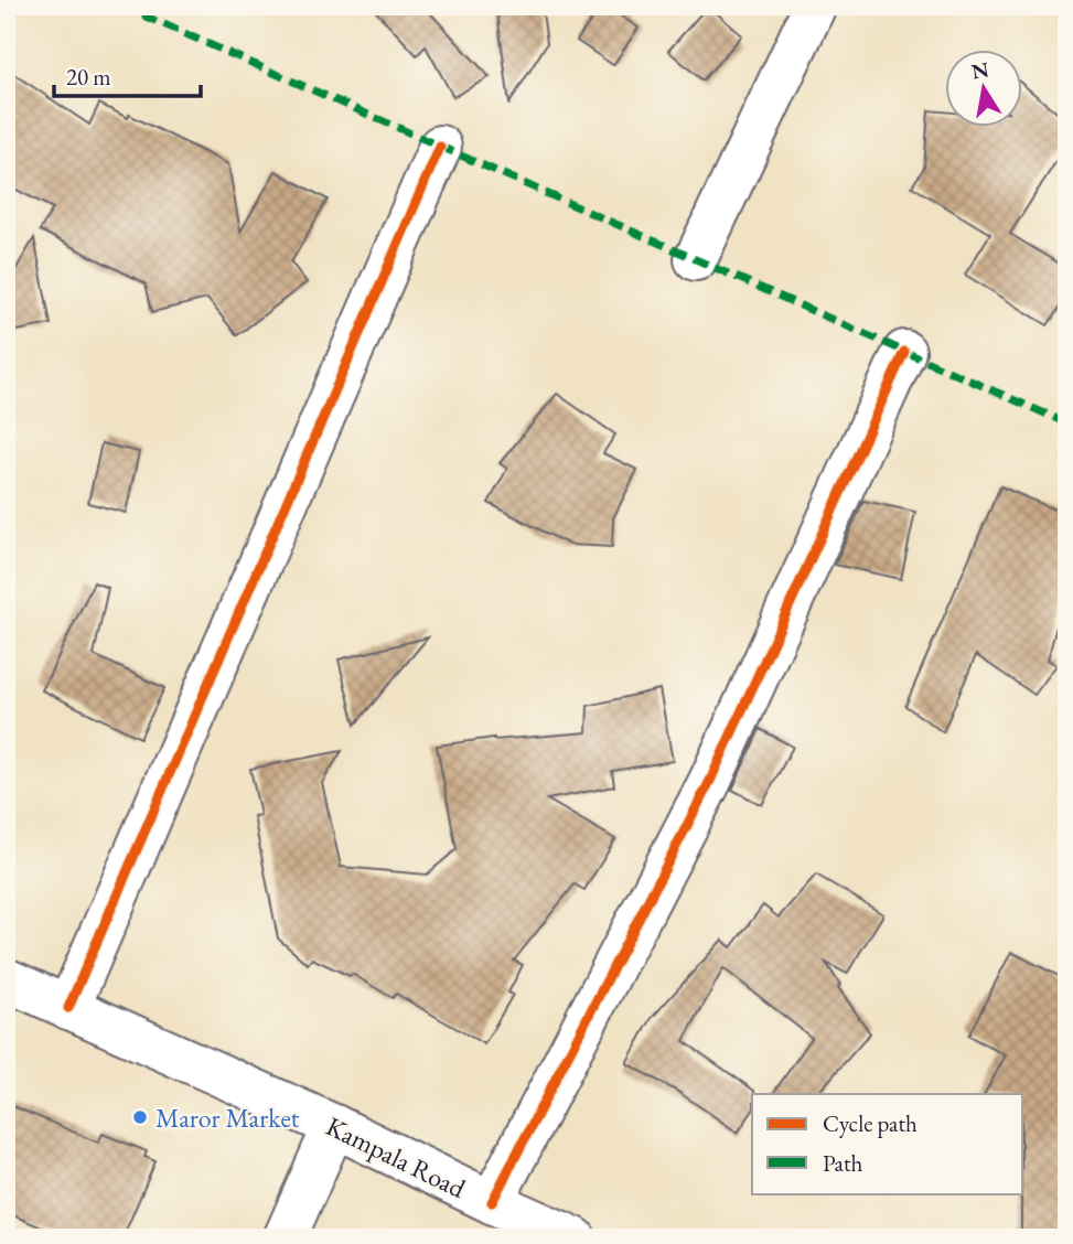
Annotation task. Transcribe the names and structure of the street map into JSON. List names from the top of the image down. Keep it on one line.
{"streets":{"street":["Kampala Road"]},"places":["Maror Market"],"legend":["Cycle path","Path"],"scale_bar":"20 m","north":"top"}
